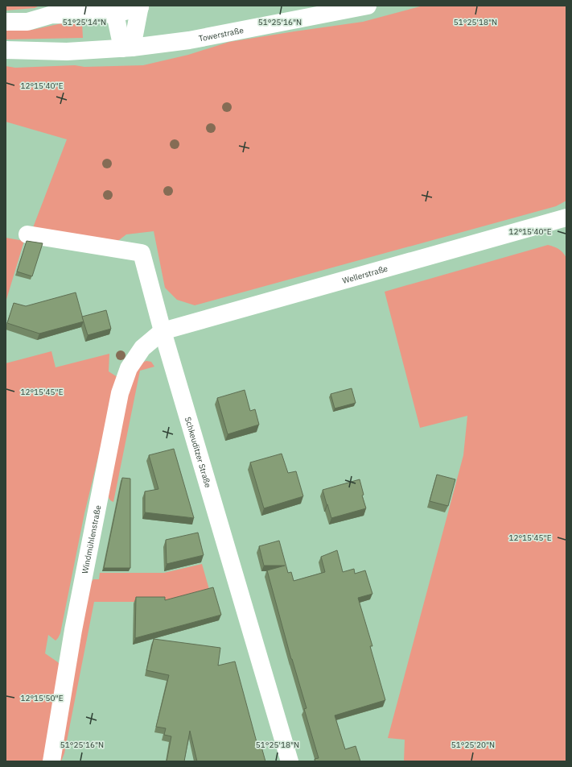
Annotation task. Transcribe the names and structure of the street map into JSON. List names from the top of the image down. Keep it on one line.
{"streets":{"main road":["Towerstraße","Wellerstraße","Schkeuditzer Straße","Windmühlenstraße"]},"crossings":[["Wellerstraße","Schkeuditzer Straße"],["Wellerstraße","Windmühlenstraße"],["Schkeuditzer Straße","Windmühlenstraße"]],"coordinates":["51°25'14\"N","51°25'16\"N","51°25'18\"N","12°15'40\"E","12°15'45\"E","12°15'50\"E","51°25'20\"N"]}
